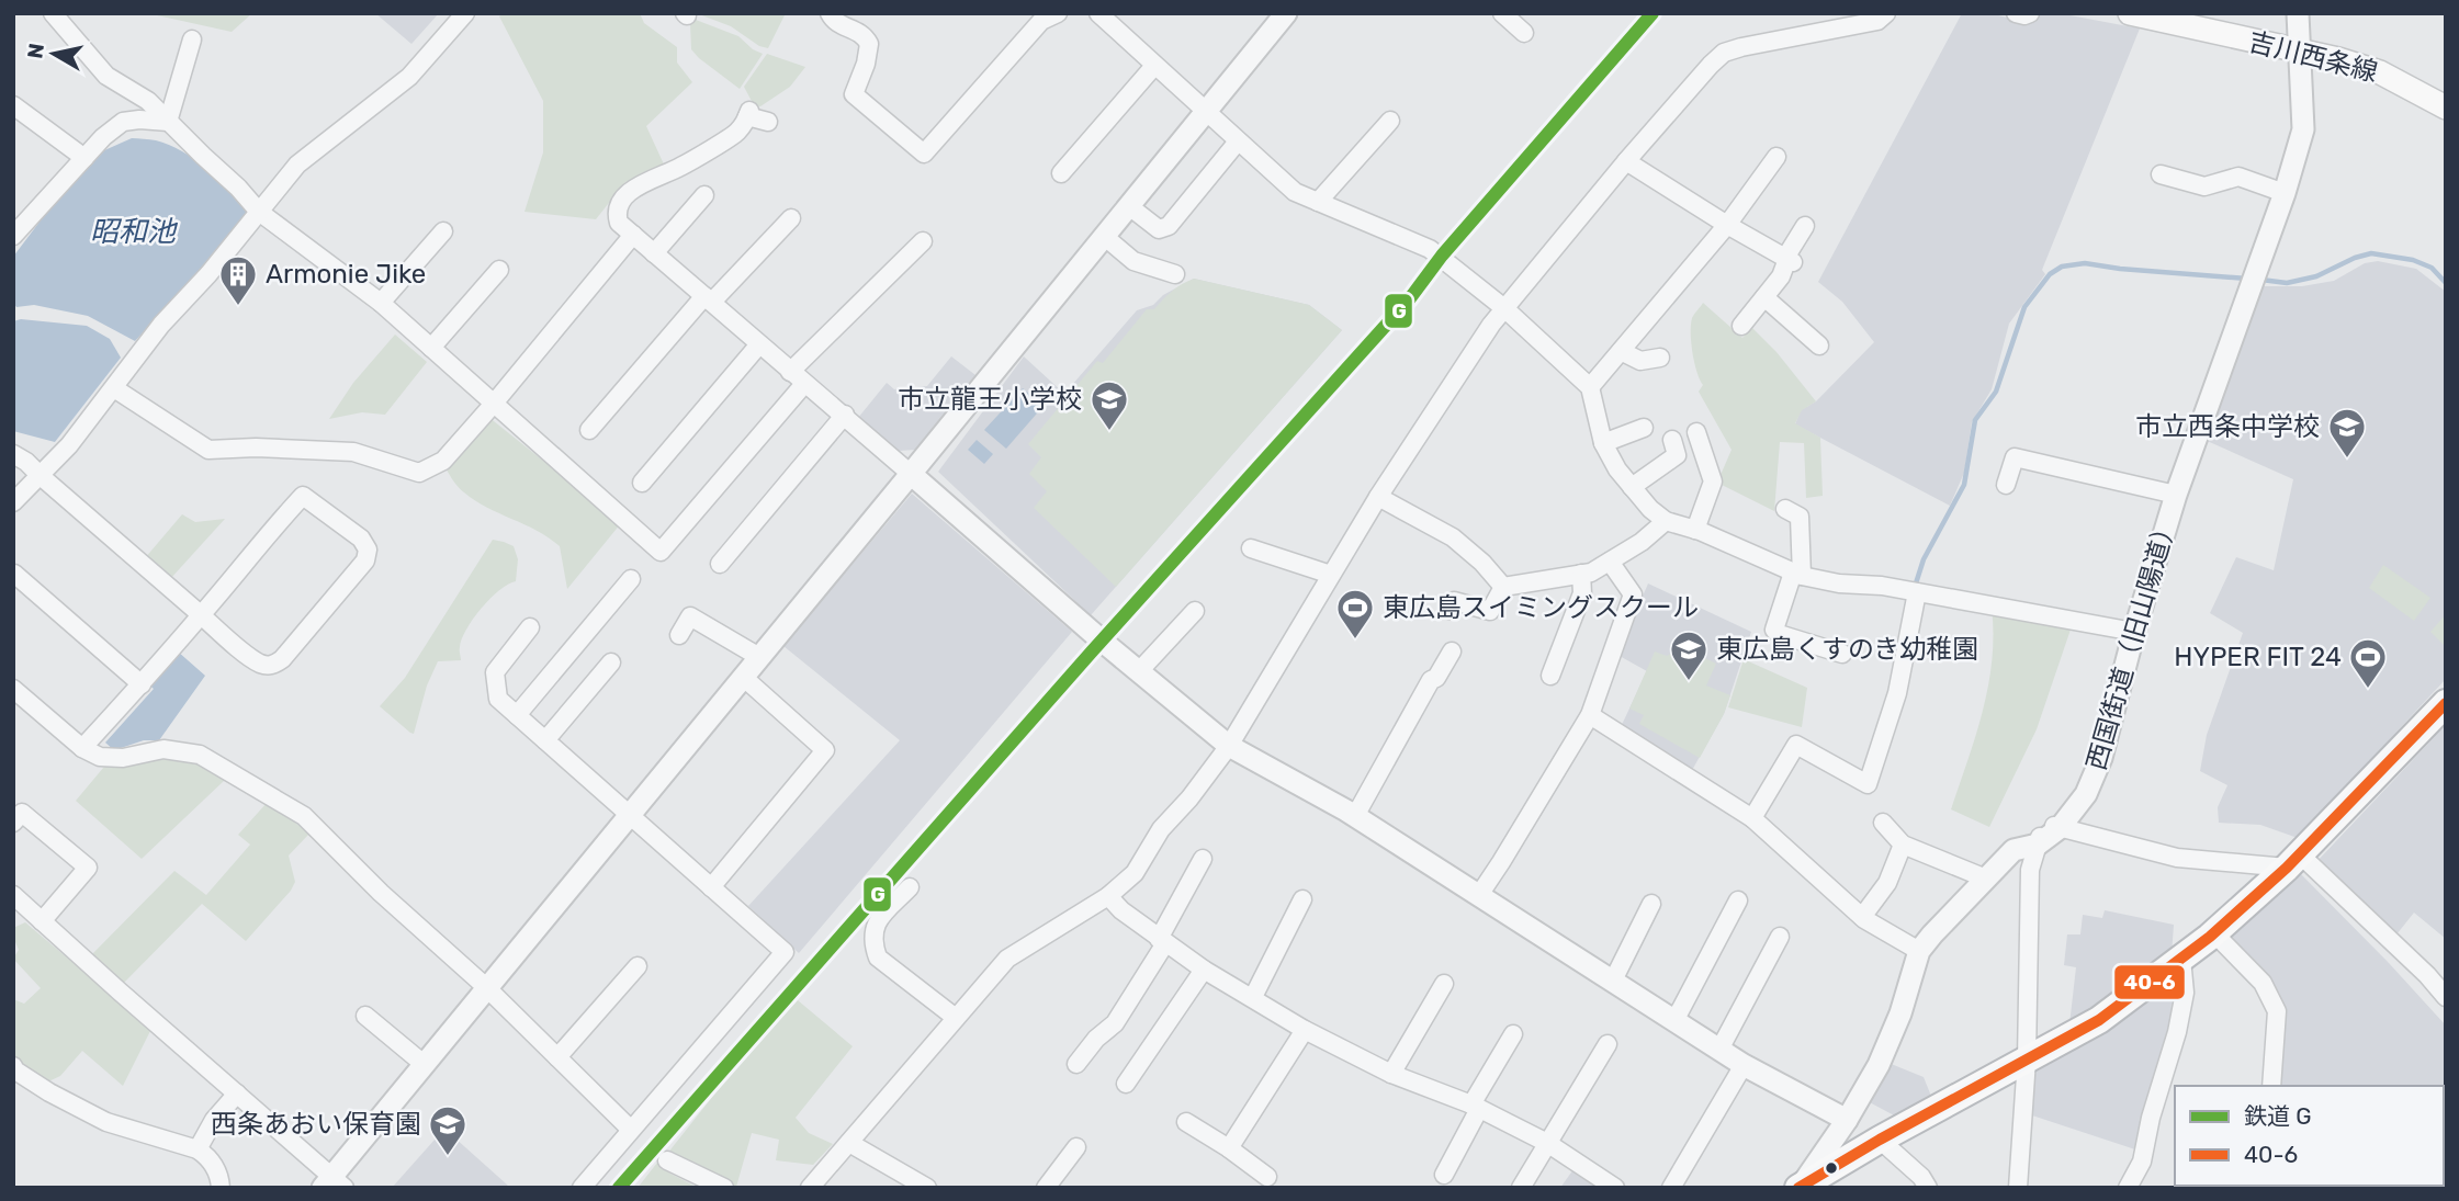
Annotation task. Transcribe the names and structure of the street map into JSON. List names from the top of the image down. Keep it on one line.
{"streets":{"main road":["吉川西条線"],"street":["西国街道（旧山陽道）"]},"crossings":[["吉川西条線","西国街道（旧山陽道）"]],"water":["昭和池"],"places":{"building":["Armonie Jike"],"school or university":["市立龍王小学校","市立西条中学校","東広島くすのき幼稚園","西条あおい保育園"],"sports":["東広島スイミングスクール","HYPER FIT 24"]},"lines":["rail line G","transit line 40-6"],"legend":["鉄道 G","40-6"],"north":"left"}
